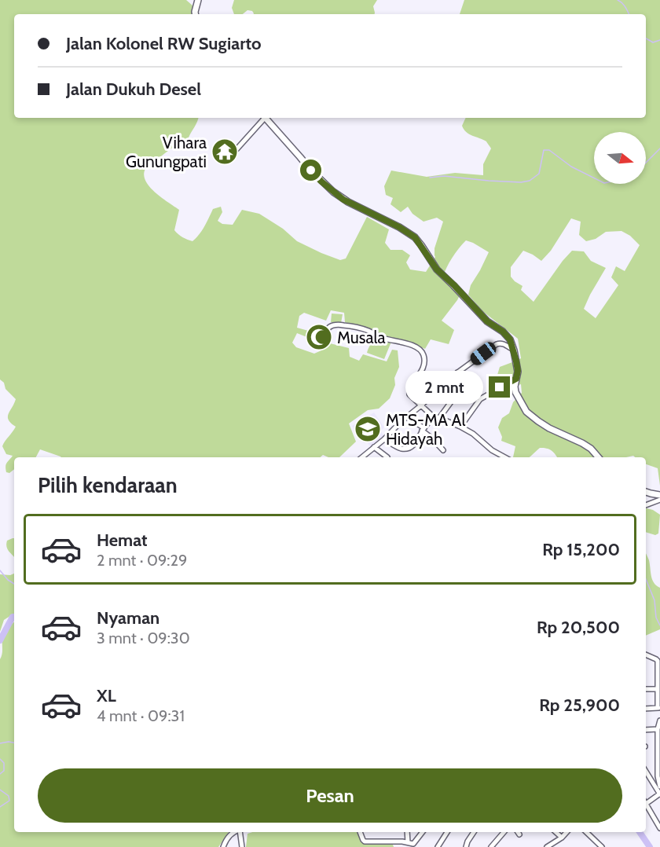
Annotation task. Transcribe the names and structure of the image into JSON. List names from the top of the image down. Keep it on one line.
{"places":{"temple":["Vihara Gunungpati"],"mosque":["Musala"],"school or university":["MTS-MA Al Hidayah"]},"north":"right","page":{"banner":["Jalan Kolonel RW Sugiarto","Jalan Dukuh Desel"],"bubble":"2 mnt","heading":"Pilih kendaraan","list":[{"name":"Hemat","note":"2 mnt · 09:29","value":"Rp 15,200"},{"name":"Nyaman","note":"3 mnt · 09:30","value":"Rp 20,500"},{"name":"XL","note":"4 mnt · 09:31","value":"Rp 25,900"}],"buttons":"Pesan"}}
